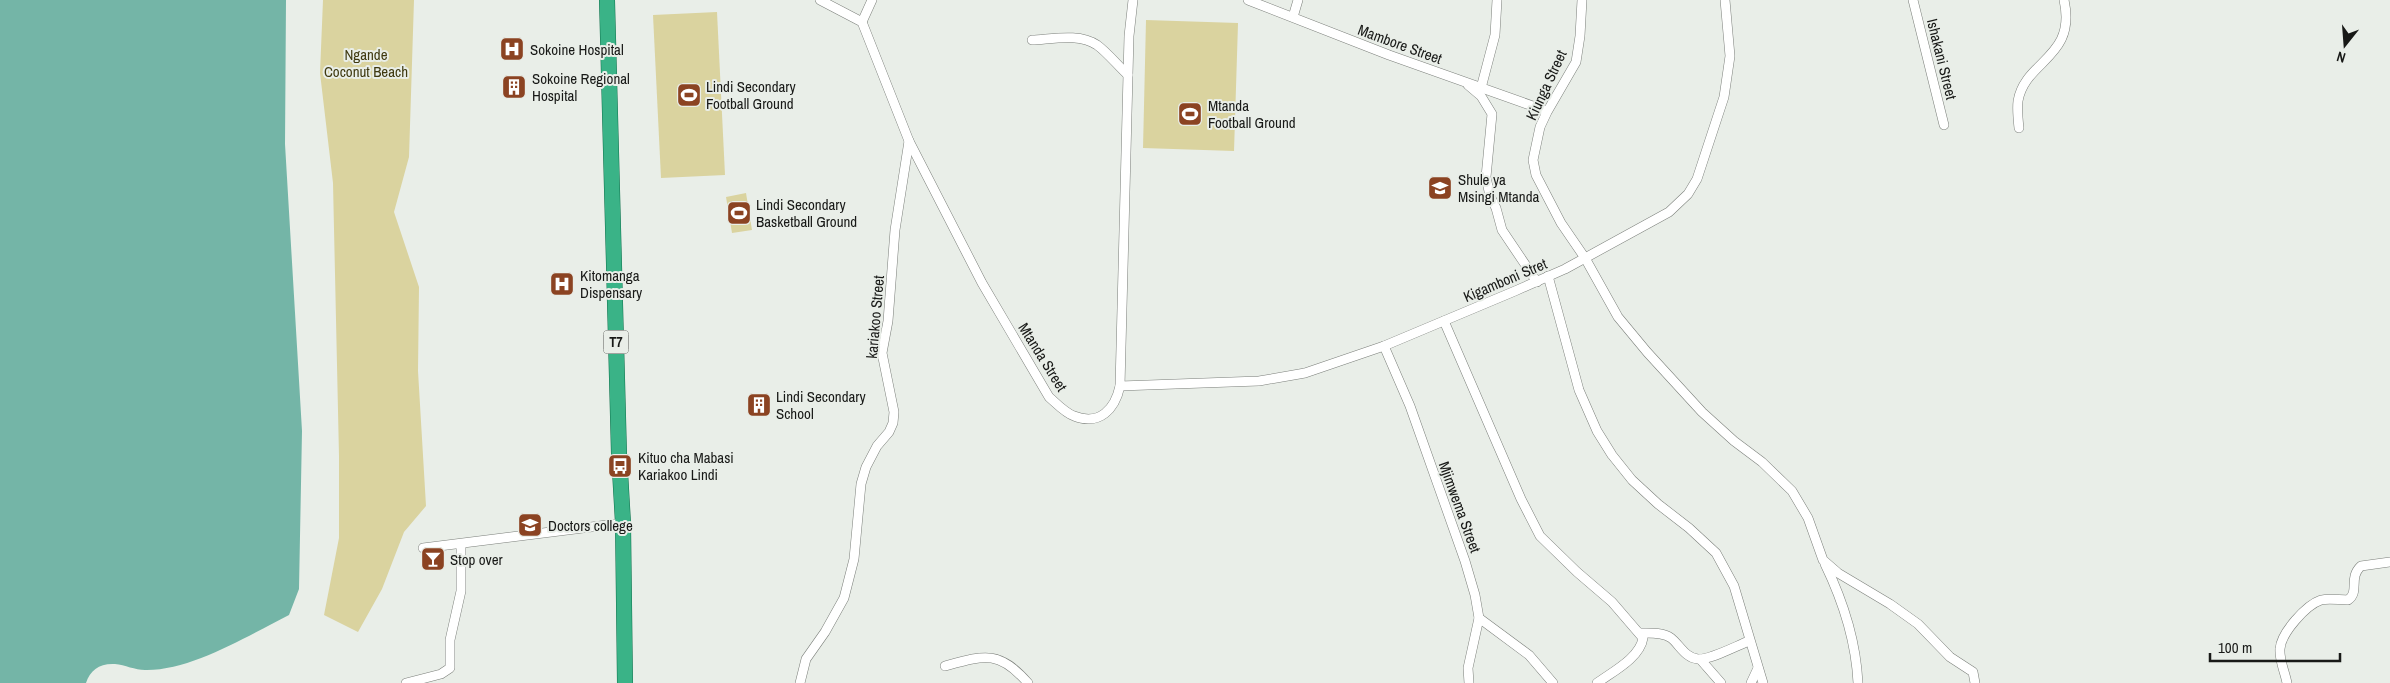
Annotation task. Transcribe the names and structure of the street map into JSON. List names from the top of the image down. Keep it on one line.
{"streets":{"highway":["T7"],"street":["Mambore Street","Ishakani Street","Kiunga Street","Kigamboni Stret","kariakoo Street","Mtanda Street","Mjimwema Street"]},"crossings":[["Kiunga Street","Kigamboni Stret"],["Kigamboni Stret","Mtanda Street"],["Kigamboni Stret","Mjimwema Street"],["kariakoo Street","Mtanda Street"]],"parks":["Ngande Coconut Beach"],"places":{"hospital":["Sokoine Hospital","Kitomanga Dispensary"],"building":["Sokoine Regional Hospital","Lindi Secondary School"],"sports":["Lindi Secondary Football Ground","Mtanda Football Ground","Lindi Secondary Basketball Ground"],"school or university":["Shule ya Msingi Mtanda","Doctors college"],"bus stop":["Kituo cha Mabasi Kariakoo Lindi"],"bar":["Stop over"]},"scale_bar":"100 m","north":"bottom"}
